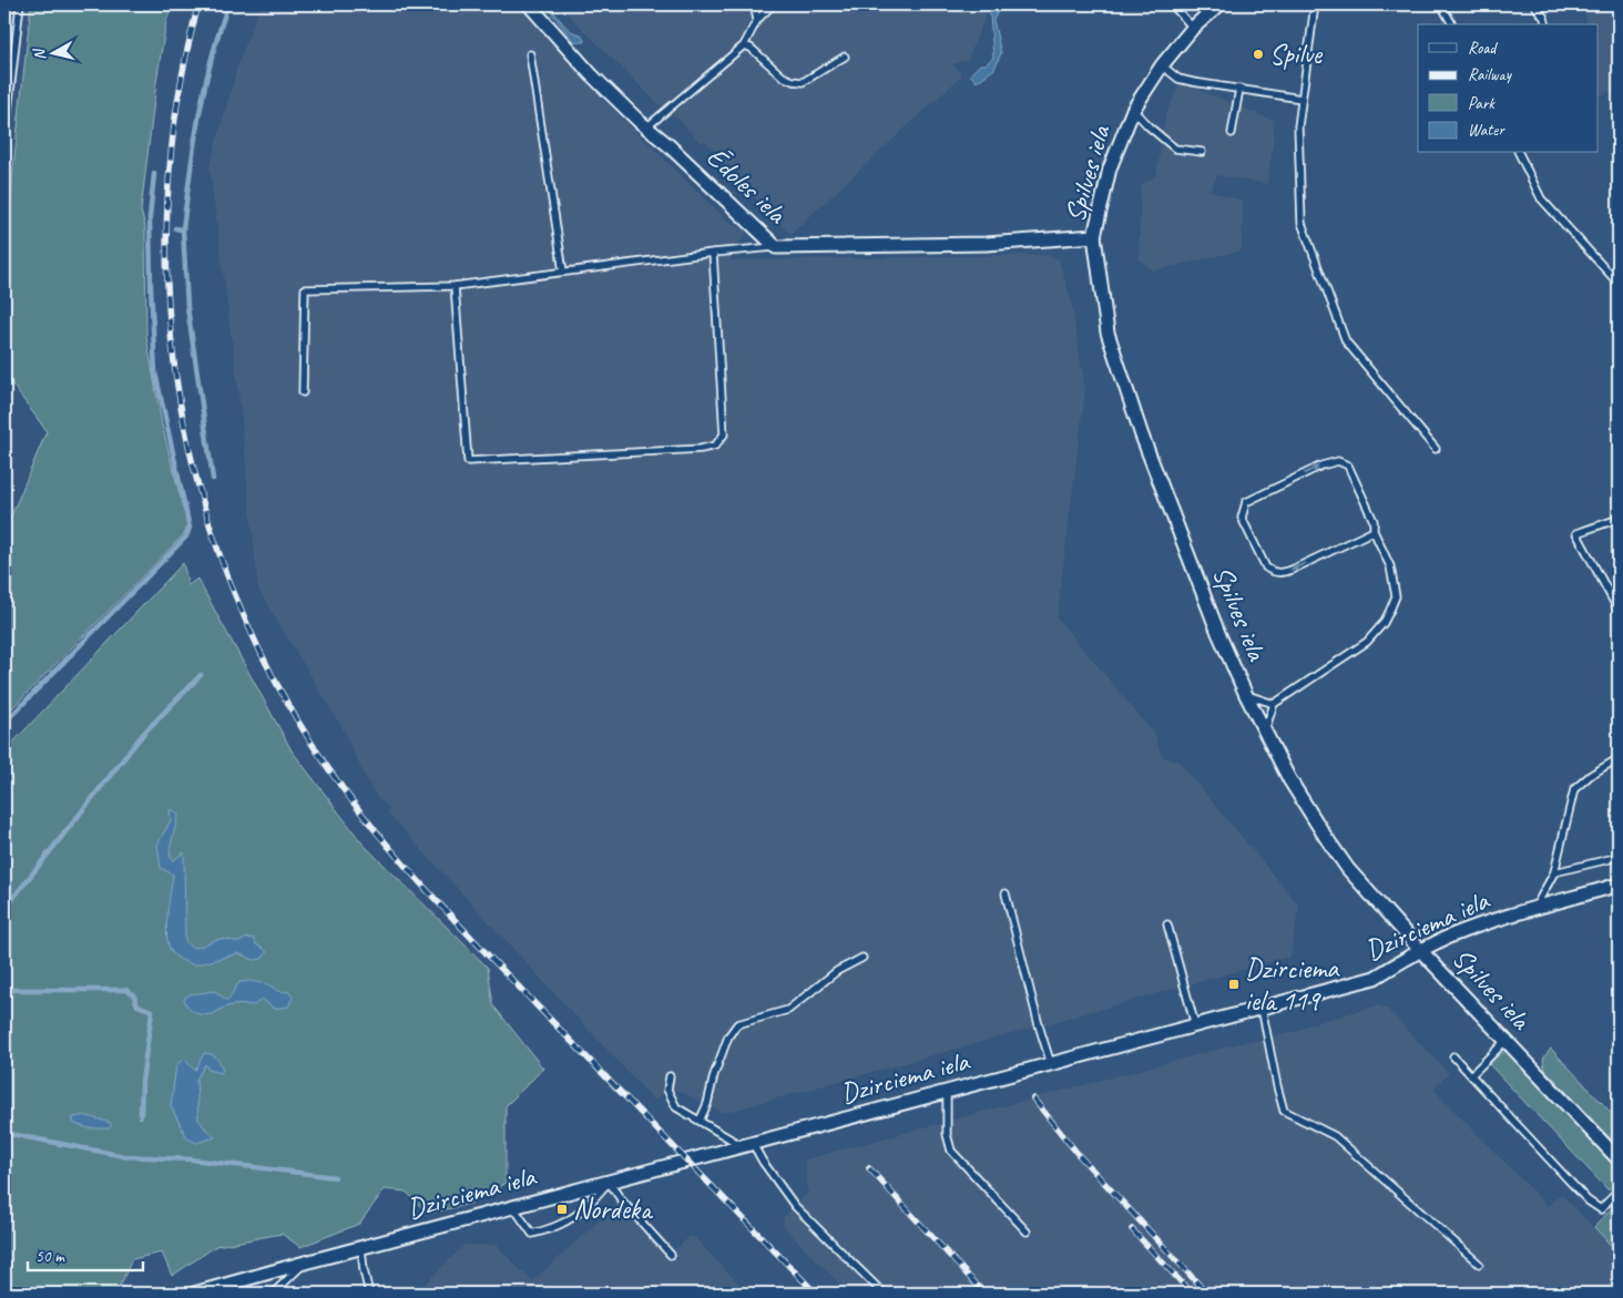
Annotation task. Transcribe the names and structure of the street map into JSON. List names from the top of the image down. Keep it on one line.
{"streets":{"street":["Spilves iela","Ēdoles iela","Dzirciema iela"]},"crossings":[["Spilves iela","Ēdoles iela"],["Spilves iela","Dzirciema iela"]],"places":{"other":["Spilve"],"transit":["Dzirciema iela 119","Nordeka"]},"legend":["Road","Railway","Park","Water"],"scale_bar":"50 m","north":"left"}
